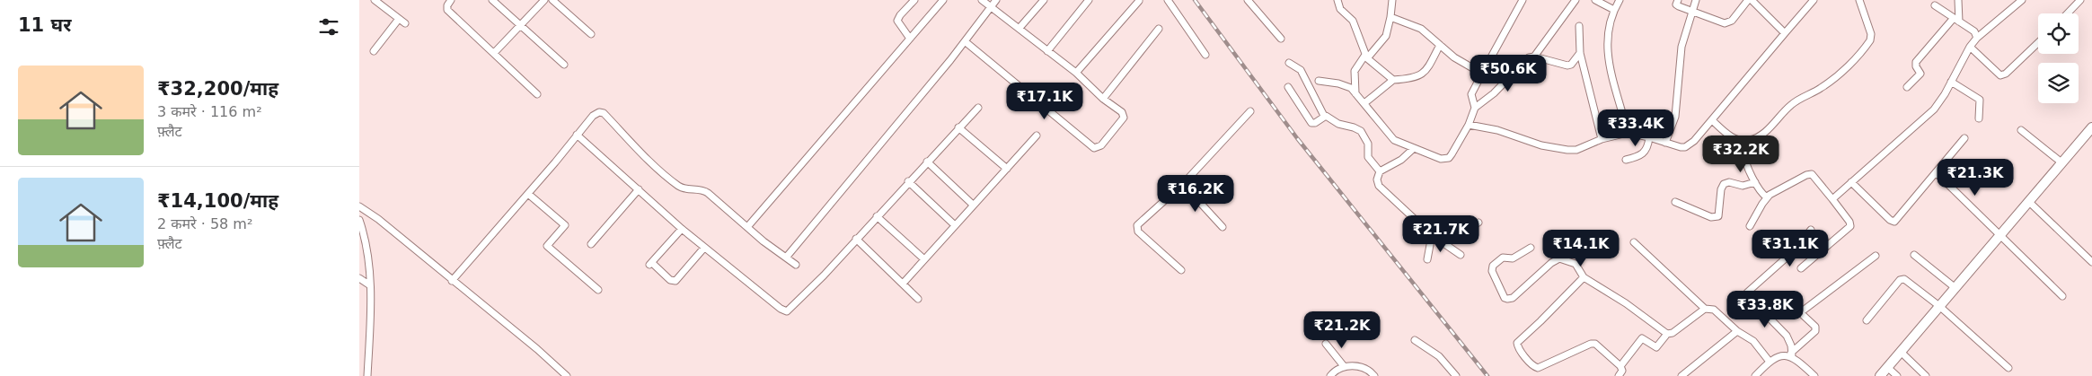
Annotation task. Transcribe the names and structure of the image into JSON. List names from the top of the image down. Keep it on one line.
{"page":{"heading":"11 घर","list":[{"name":"₹32,200/माह","note":"3 कमरे · 116 m² · फ़्लैट"},{"name":"₹14,100/माह","note":"2 कमरे · 58 m² · फ़्लैट"}],"price":["₹50.6K","₹17.1K","₹33.4K","₹32.2K","₹21.3K","₹16.2K","₹21.7K","₹14.1K","₹31.1K","₹33.8K","₹21.2K"]}}
